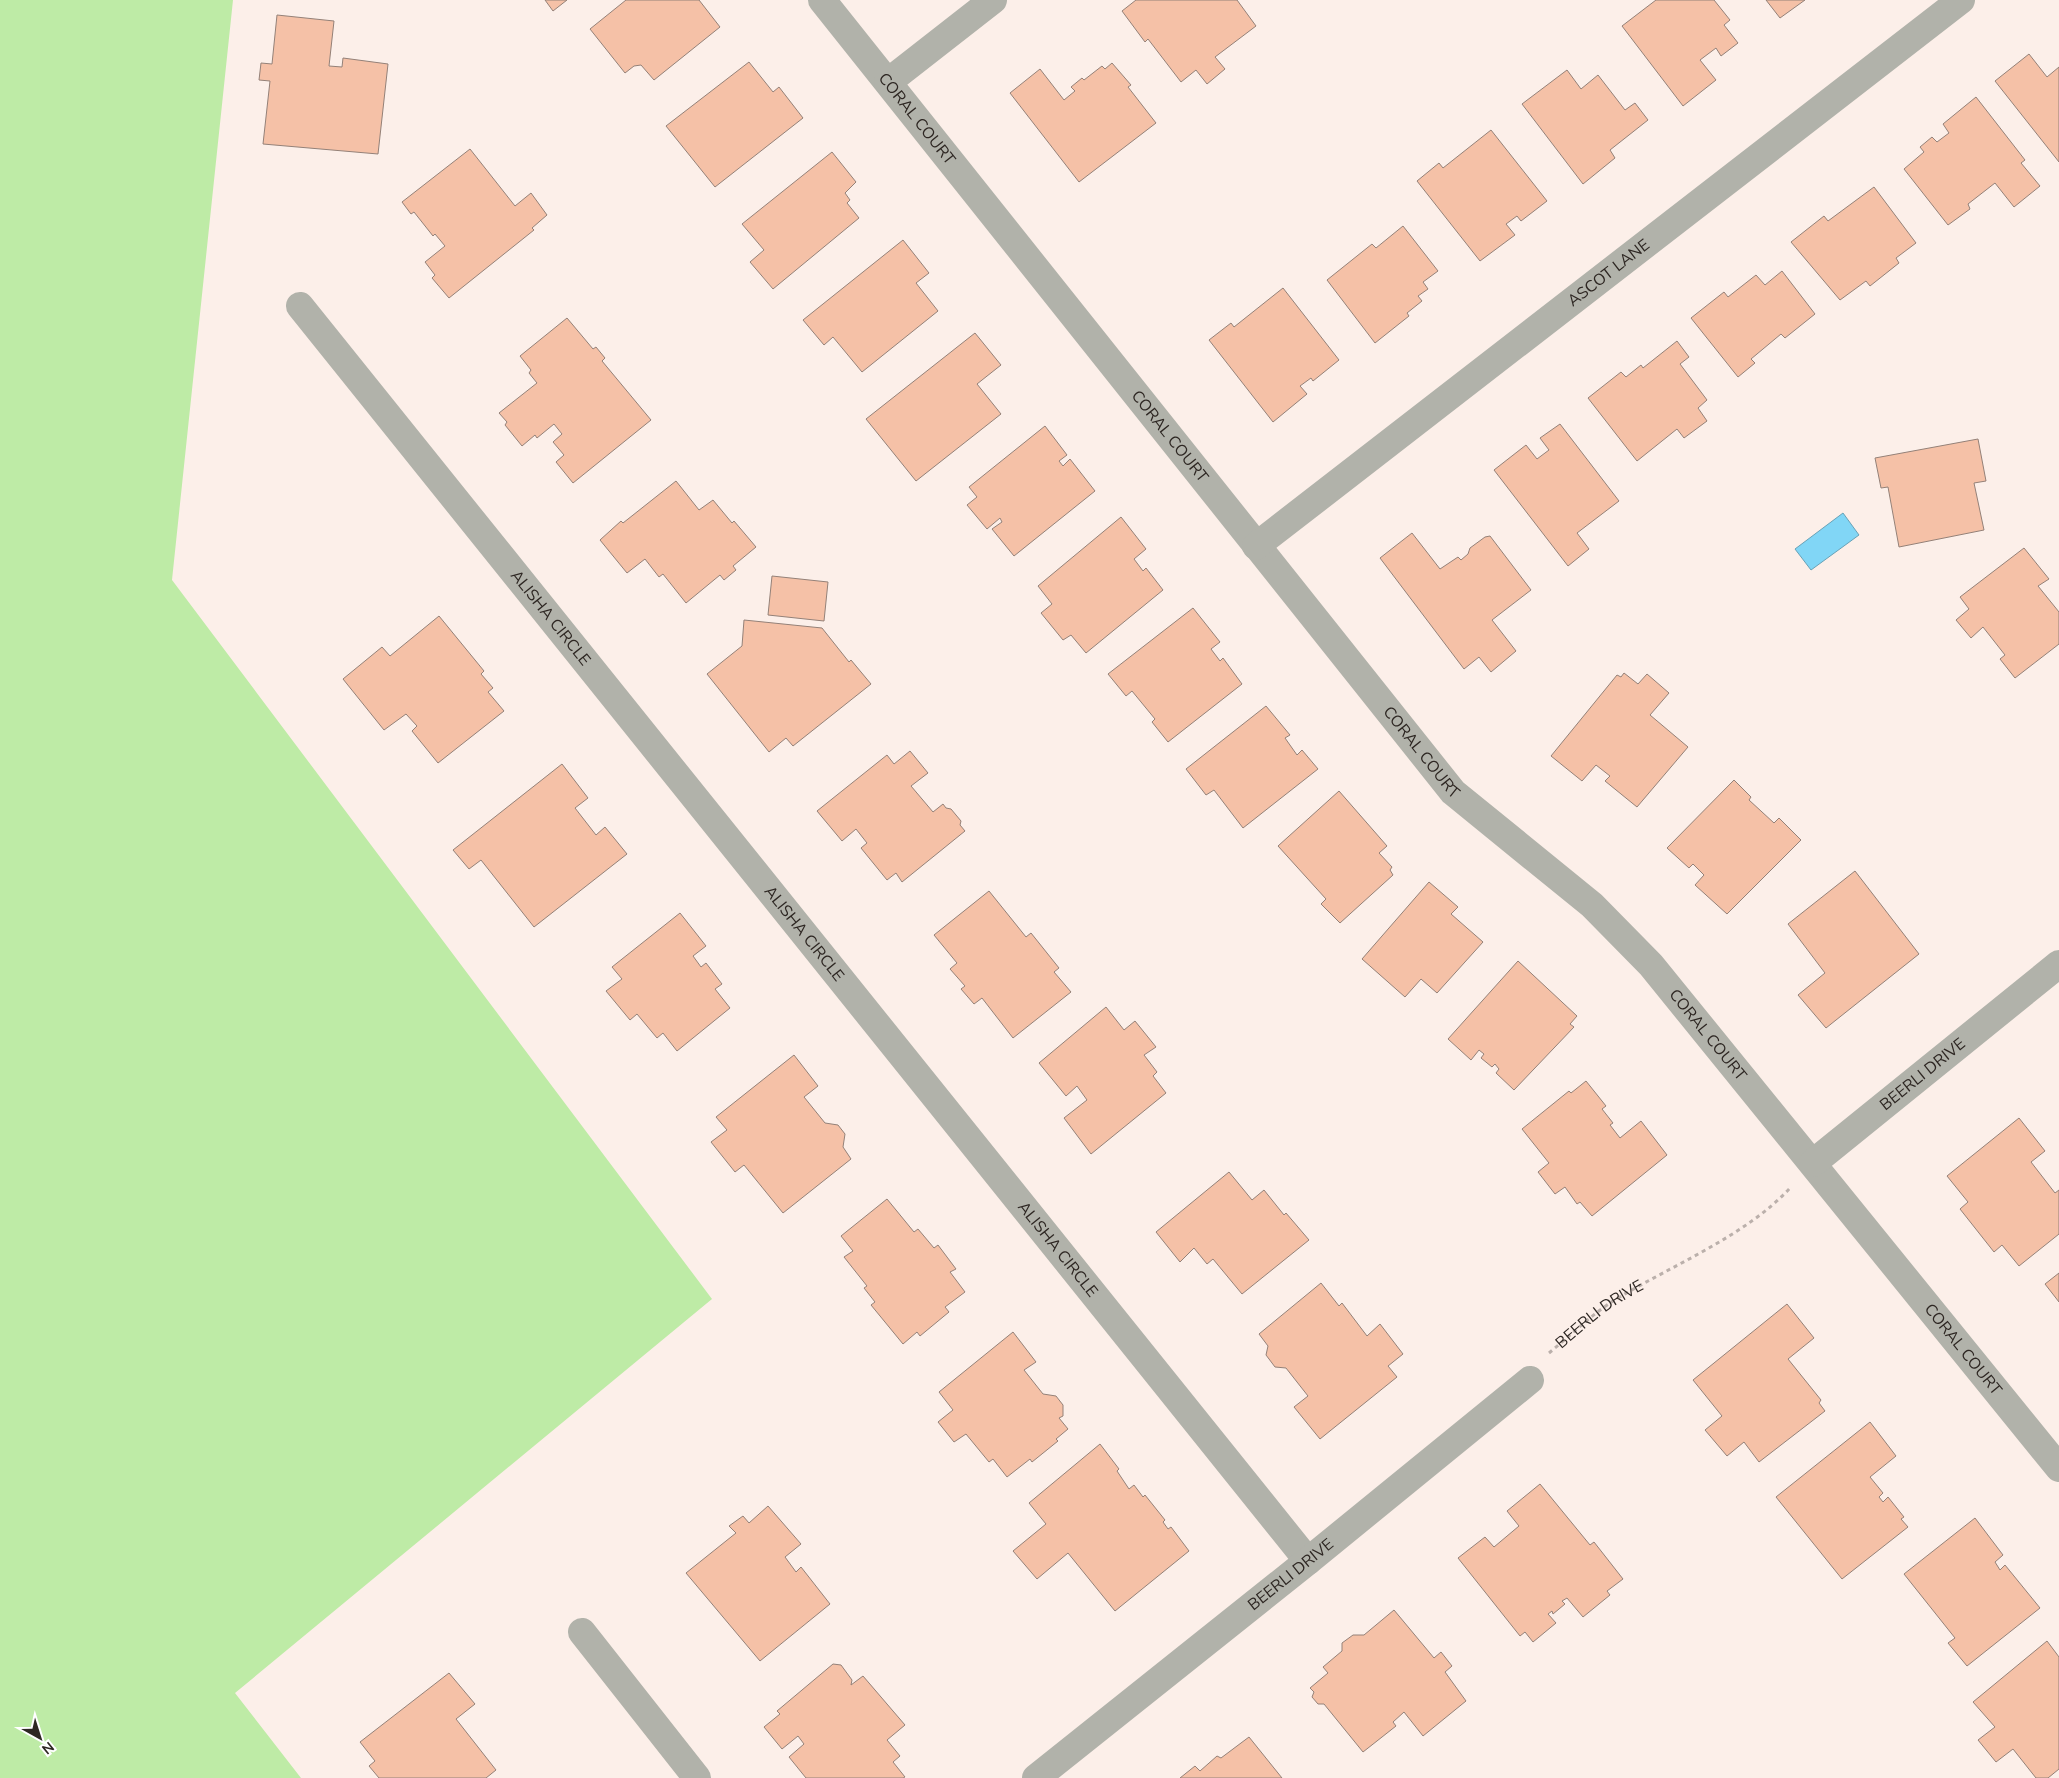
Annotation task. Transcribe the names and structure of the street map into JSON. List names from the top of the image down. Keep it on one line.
{"streets":{"street":["CORAL COURT","ASCOT LANE","ALISHA CIRCLE","BEERLI DRIVE"]},"crossings":[["CORAL COURT","ASCOT LANE"],["CORAL COURT","BEERLI DRIVE"],["ALISHA CIRCLE","BEERLI DRIVE"]],"north":"bottom right"}
